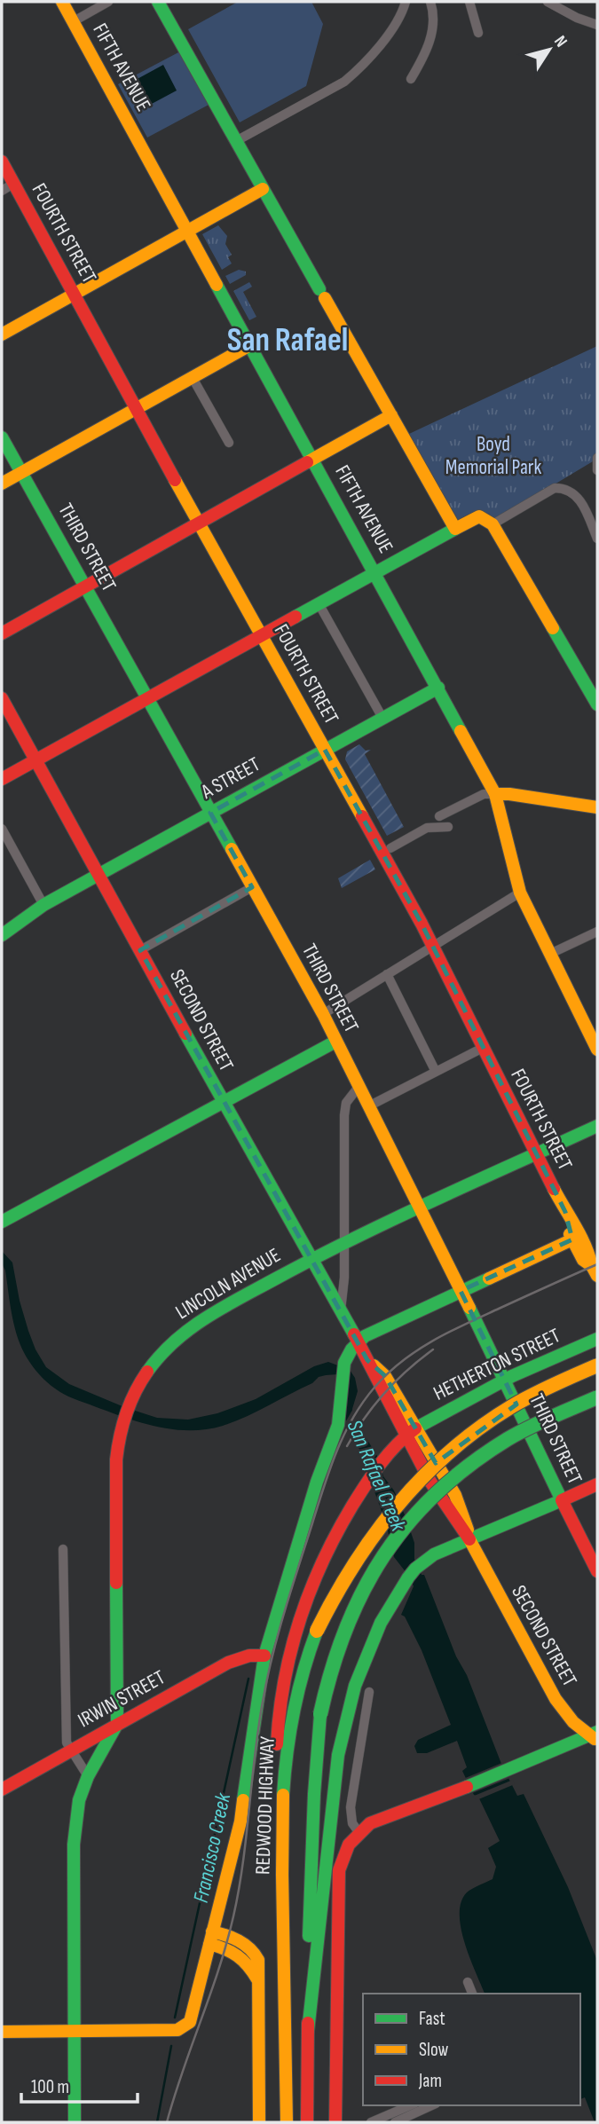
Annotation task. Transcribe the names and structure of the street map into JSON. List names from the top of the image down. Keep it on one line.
{"streets":{"main road":["FIFTH AVENUE","FOURTH STREET","THIRD STREET","A STREET","SECOND STREET","LINCOLN AVENUE","HETHERTON STREET","IRWIN STREET","REDWOOD HIGHWAY"]},"crossings":[["FIFTH AVENUE","A STREET"],["FOURTH STREET","A STREET"],["FOURTH STREET","LINCOLN AVENUE"],["THIRD STREET","A STREET"],["THIRD STREET","LINCOLN AVENUE"],["THIRD STREET","HETHERTON STREET"],["A STREET","SECOND STREET"],["SECOND STREET","LINCOLN AVENUE"],["SECOND STREET","HETHERTON STREET"],["LINCOLN AVENUE","IRWIN STREET"],["HETHERTON STREET","REDWOOD HIGHWAY"]],"districts":["San Rafael"],"water":["San Rafael Creek","Francisco Creek"],"parks":["Boyd Memorial Park"],"legend":["Fast","Slow","Jam"],"scale_bar":"100 m","north":"top right"}
